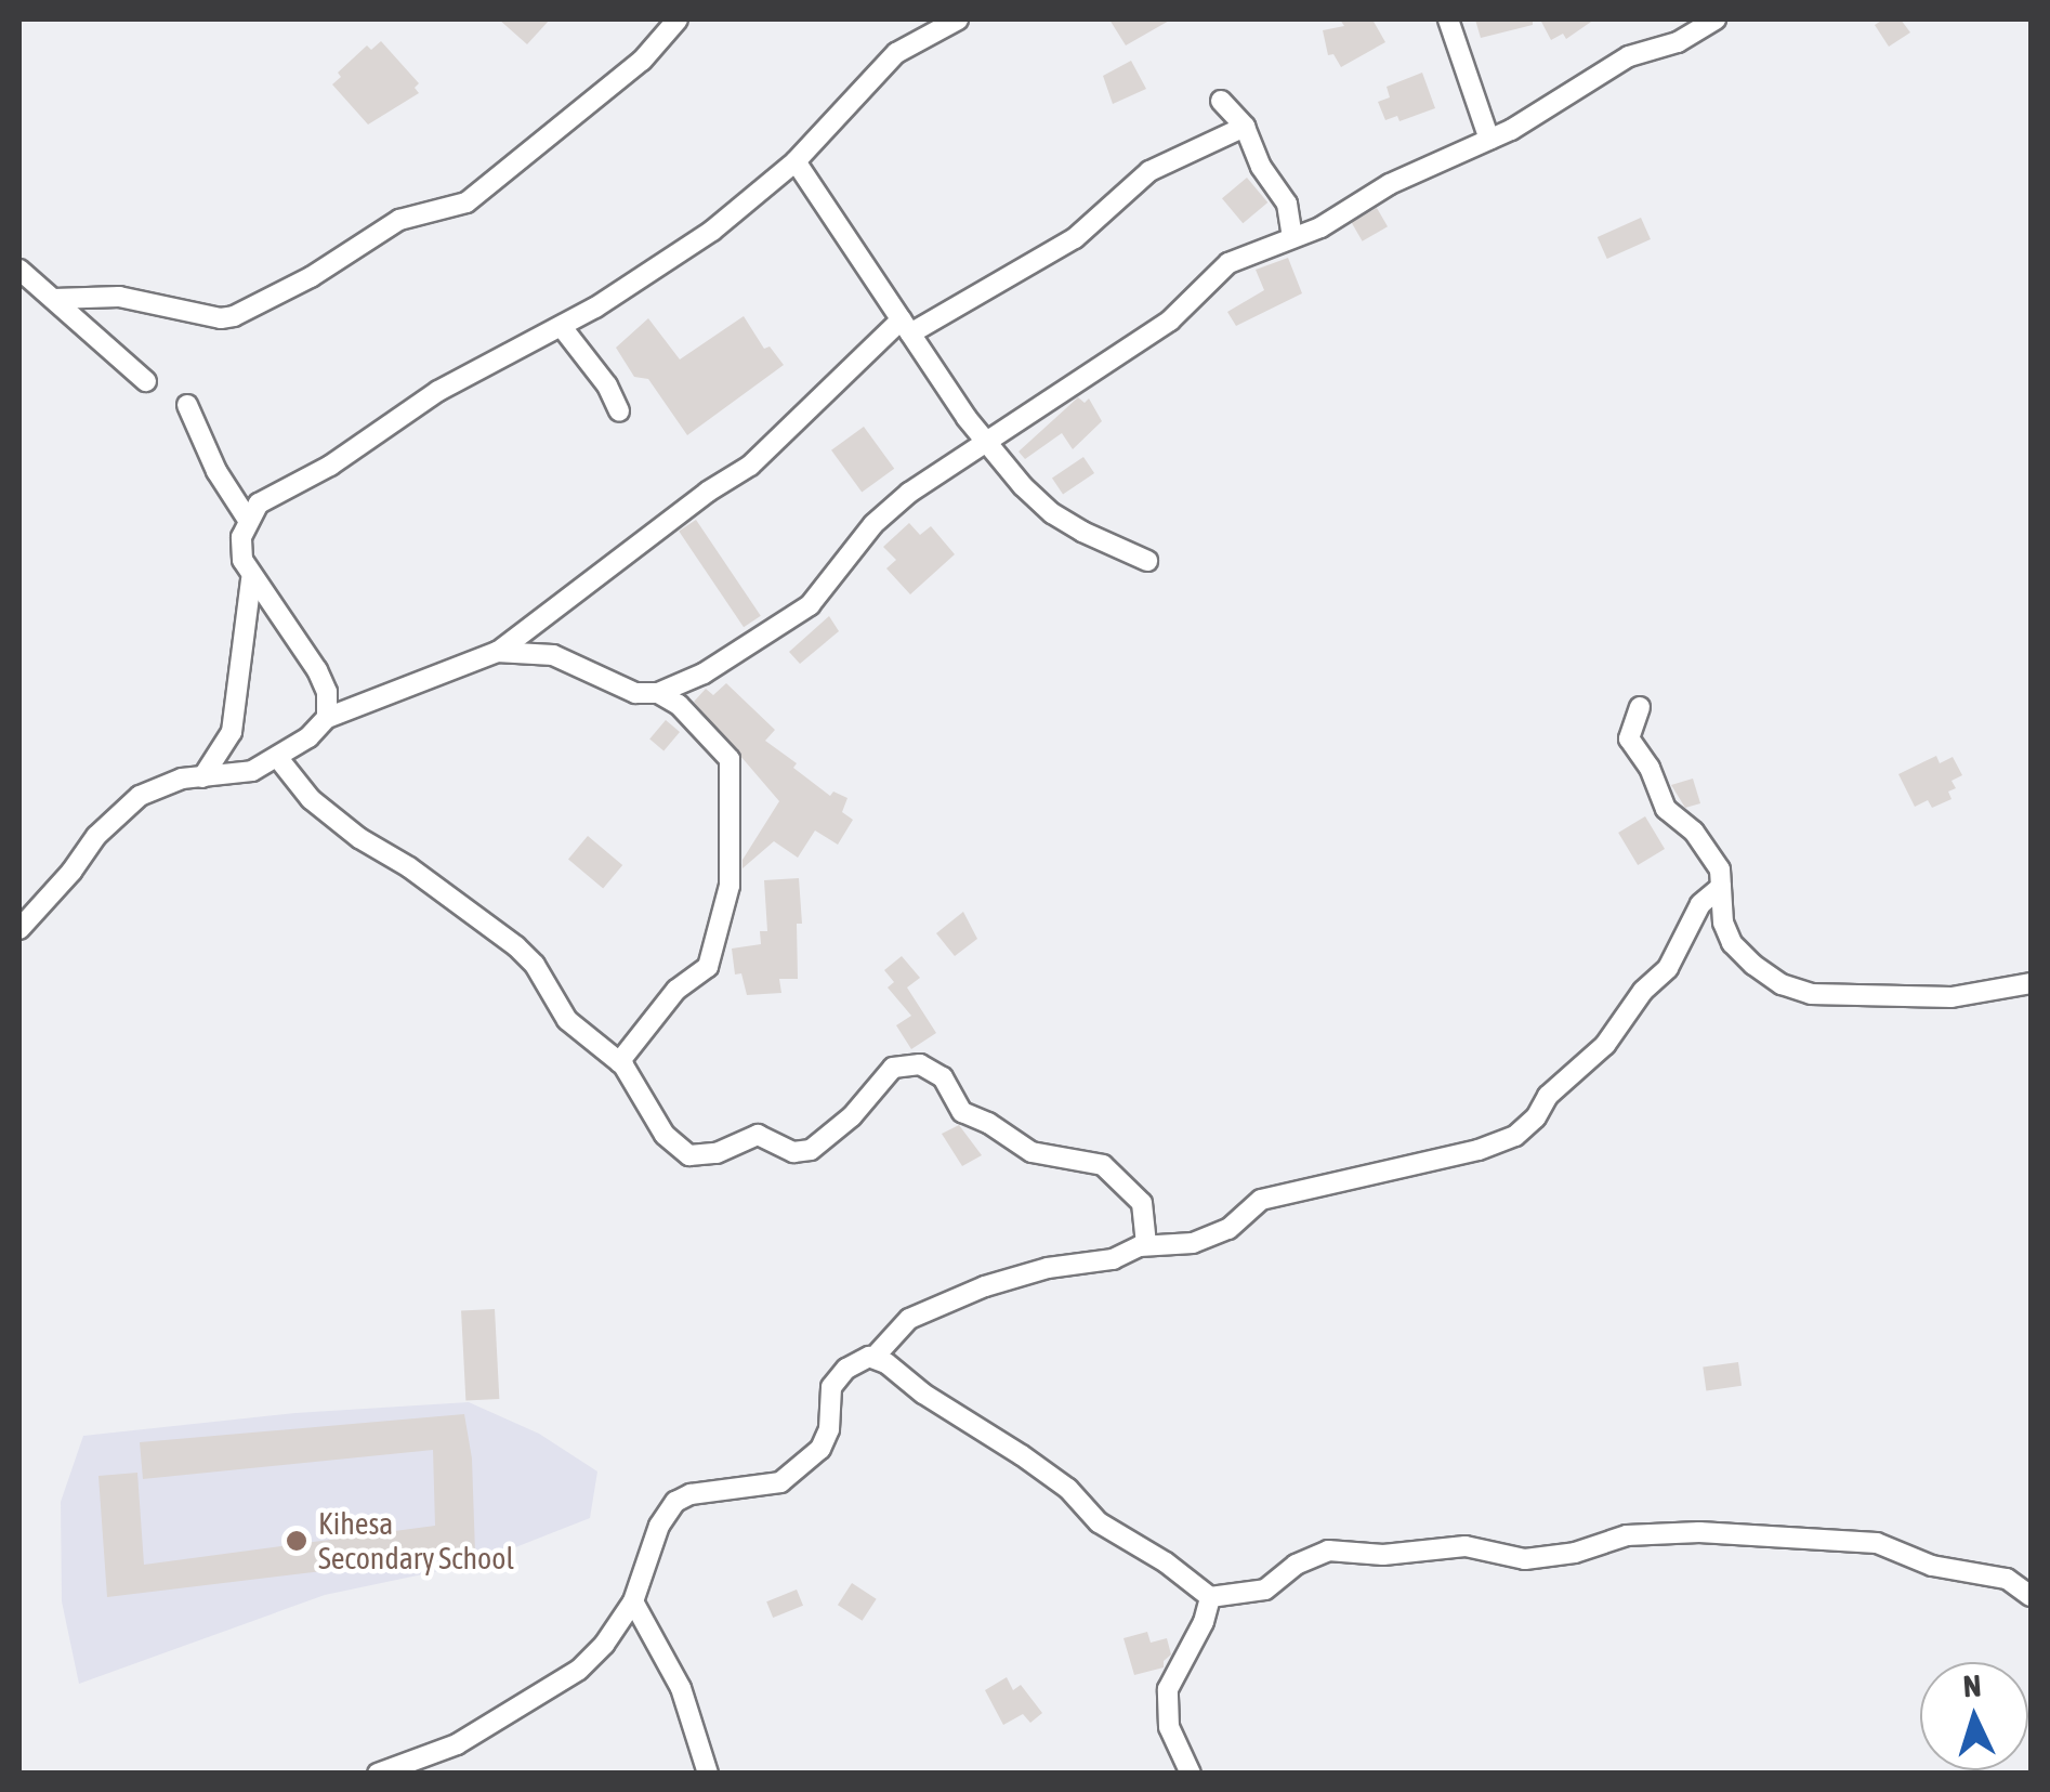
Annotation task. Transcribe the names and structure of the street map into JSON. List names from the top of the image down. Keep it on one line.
{"places":["Kihesa Secondary School"],"north":"top"}
